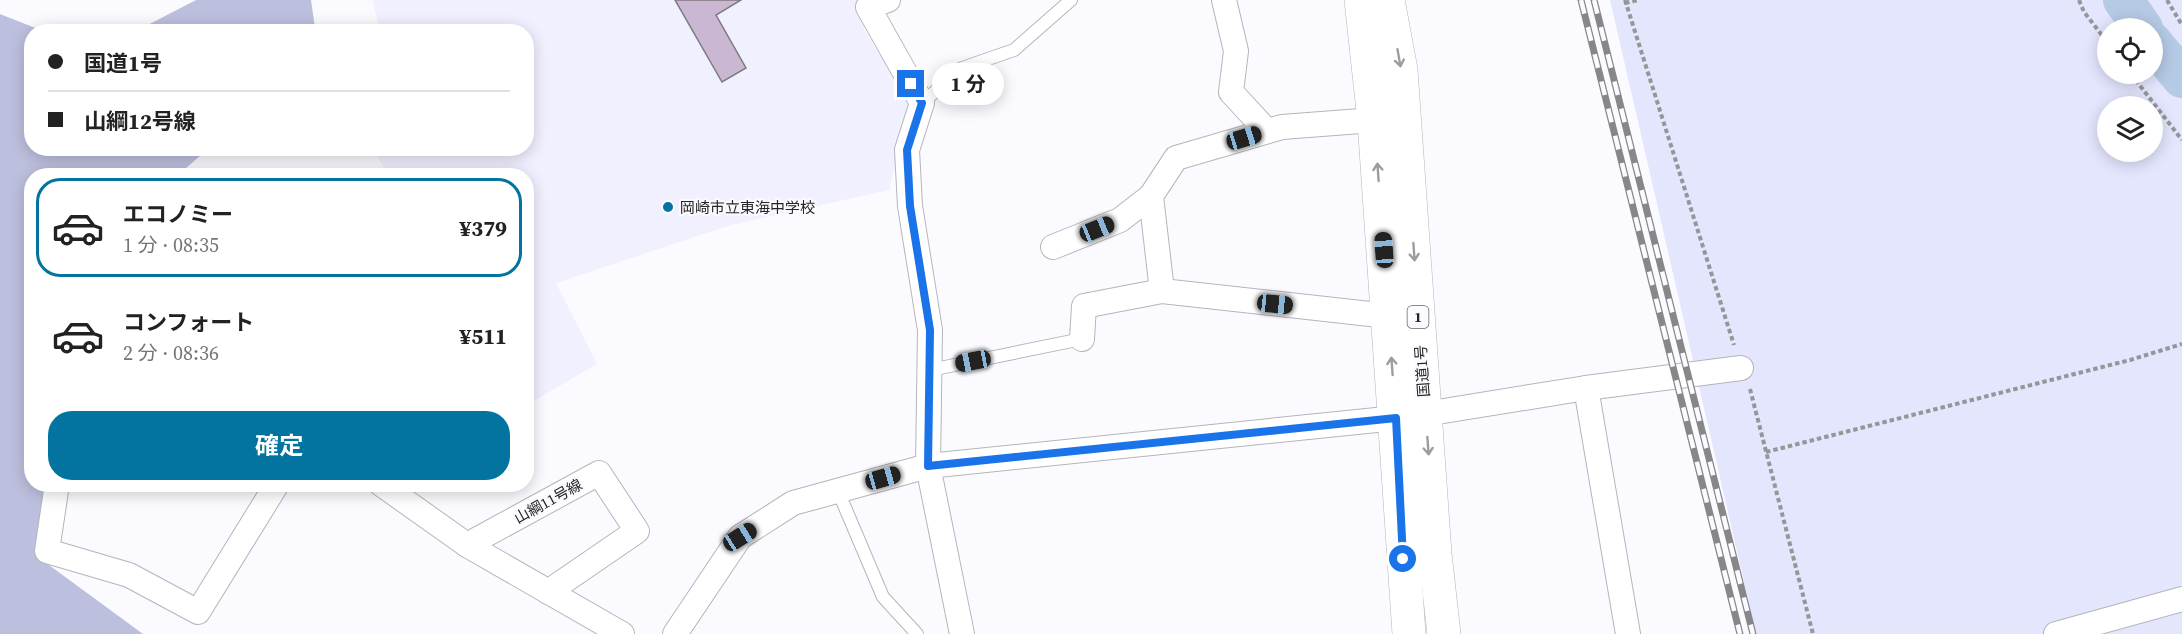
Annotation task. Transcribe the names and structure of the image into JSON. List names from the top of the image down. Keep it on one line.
{"streets":{"highway":["1","国道1号"],"street":["山綱11号線"]},"places":["岡崎市立東海中学校"],"page":{"banner":["国道1号","山綱12号線"],"bubble":"1 分","list":[{"name":"エコノミー","note":"1 分 · 08:35","value":"¥379"},{"name":"コンフォート","note":"2 分 · 08:36","value":"¥511"}],"buttons":"確定"}}
